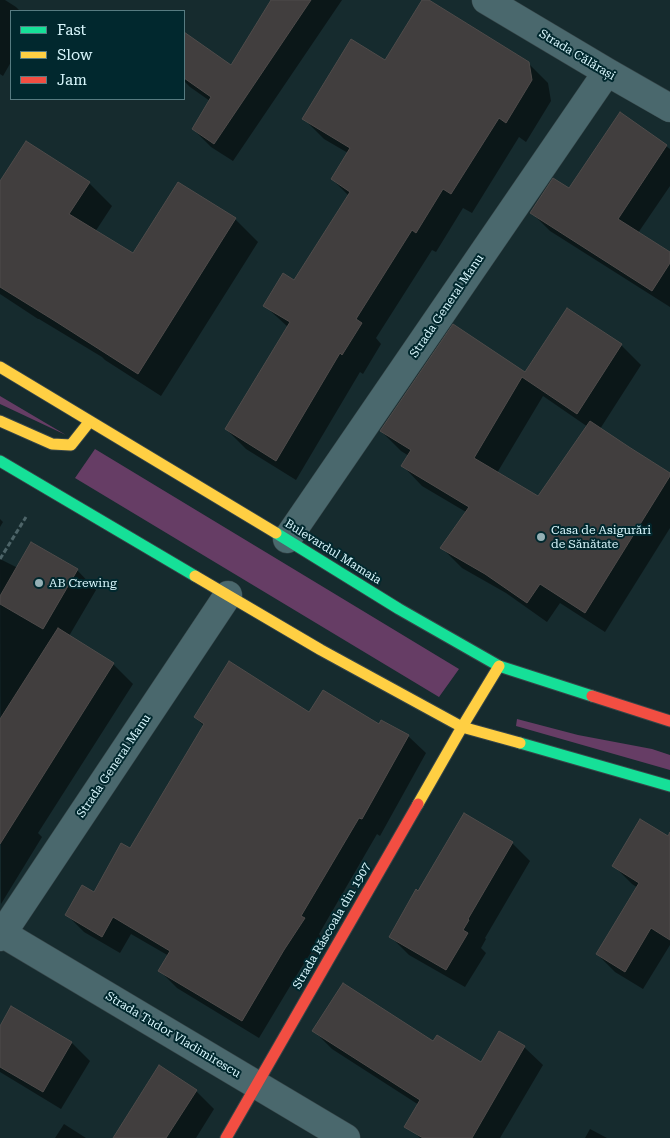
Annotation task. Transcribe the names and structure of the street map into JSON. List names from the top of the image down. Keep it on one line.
{"streets":{"main road":["Bulevardul Mamaia","Strada Răscoala din 1907"],"street":["Strada Călărași","Strada General Manu","Strada Tudor Vladimirescu"]},"crossings":[["Strada Călărași","Strada General Manu"],["Strada General Manu","Bulevardul Mamaia"],["Strada General Manu","Strada Tudor Vladimirescu"],["Bulevardul Mamaia","Strada Răscoala din 1907"],["Strada Răscoala din 1907","Strada Tudor Vladimirescu"]],"places":["Casa de Asigurări de Sănătate","AB Crewing"],"legend":["Fast","Slow","Jam"]}
